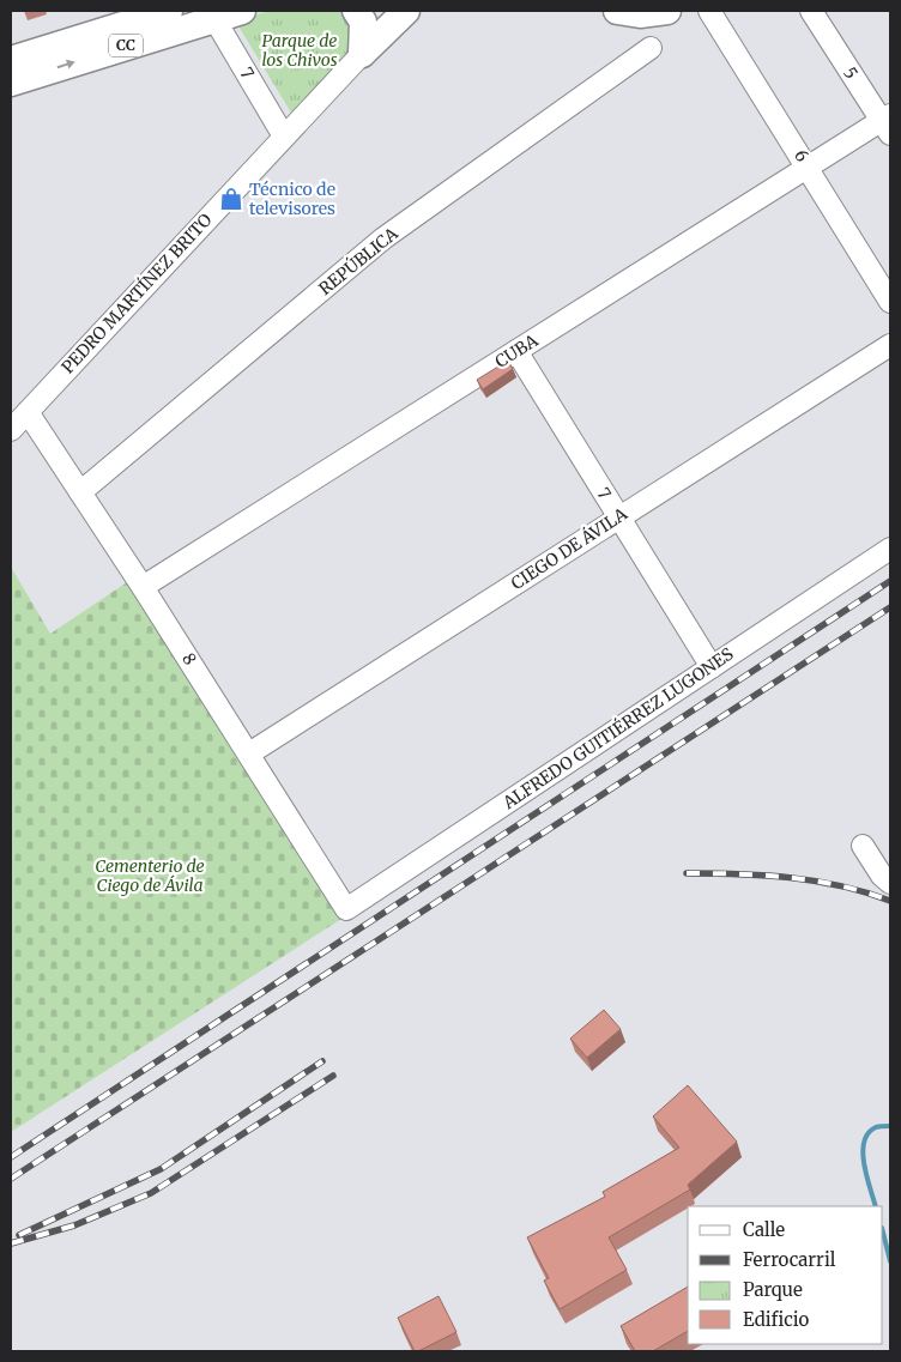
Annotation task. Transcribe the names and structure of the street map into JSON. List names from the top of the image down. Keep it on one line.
{"streets":{"main road":["CC"],"street":["7","5","6","REPÚBLICA","PEDRO MARTÍNEZ BRITO","CUBA","CIEGO DE ÁVILA","8","ALFREDO GUITIÉRREZ LUGONES"]},"crossings":[["CC","7"],["7","PEDRO MARTÍNEZ BRITO"],["7","CUBA"],["7","CIEGO DE ÁVILA"],["7","ALFREDO GUITIÉRREZ LUGONES"],["5","CUBA"],["6","CUBA"],["REPÚBLICA","8"],["PEDRO MARTÍNEZ BRITO","8"],["CUBA","8"],["CIEGO DE ÁVILA","8"],["8","ALFREDO GUITIÉRREZ LUGONES"]],"parks":["Parque de los Chivos","Cementerio de Ciego de Ávila"],"places":{"shop":["Técnico de televisores"]},"legend":["Calle","Ferrocarril","Parque","Edificio"]}
